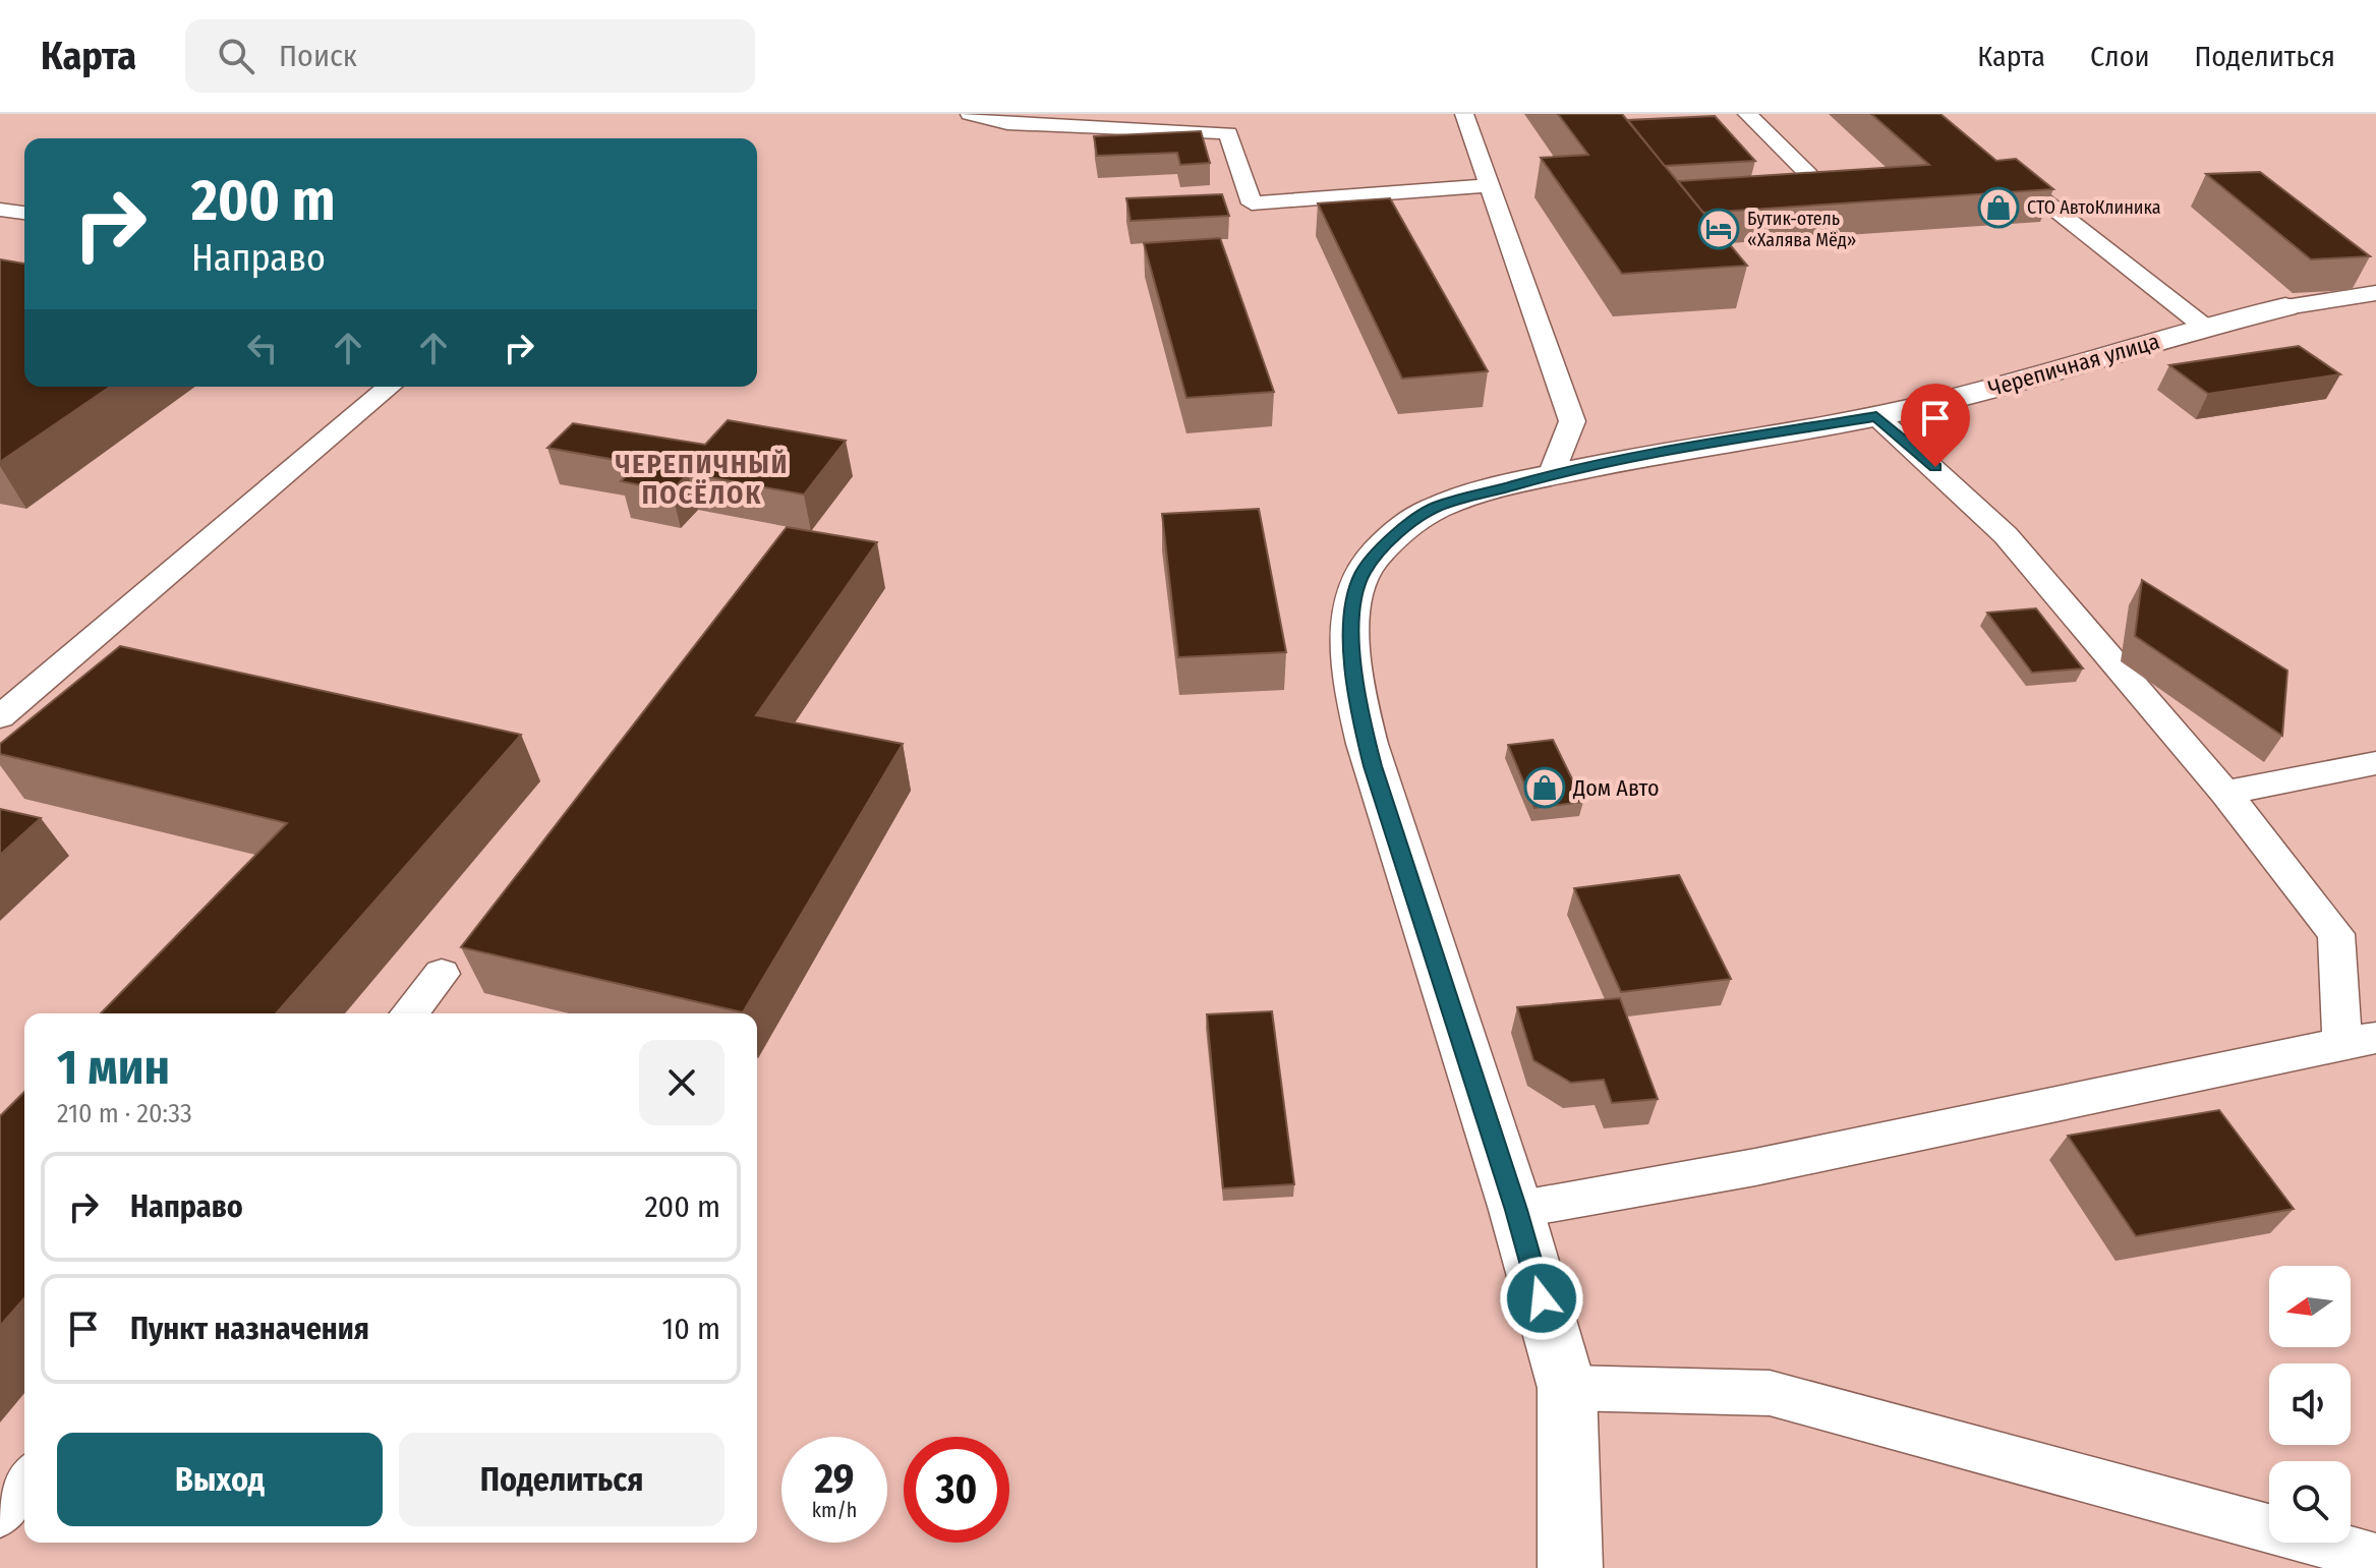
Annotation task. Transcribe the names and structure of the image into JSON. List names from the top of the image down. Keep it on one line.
{"streets":{"street":["Черепичная улица"]},"districts":["ЧЕРЕПИЧНЫЙ ПОСЁЛОК"],"places":{"shop":["СТО АвтоКлиника","Дом Авто"],"hotel":["Бутик-отель «Халява Мёд»"]},"north":"left","page":{"header":"Карта","search":"Поиск","nav":["Карта","Слои","Поделиться"],"turn":["200 m","Направо"],"heading":["1 мин","210 m · 20:33"],"list":[{"name":"Направо","value":"200 m"},{"name":"Пункт назначения","value":"10 m"}],"buttons":["Выход","Поделиться"],"speed":"29 km/h","limit":"30"}}
